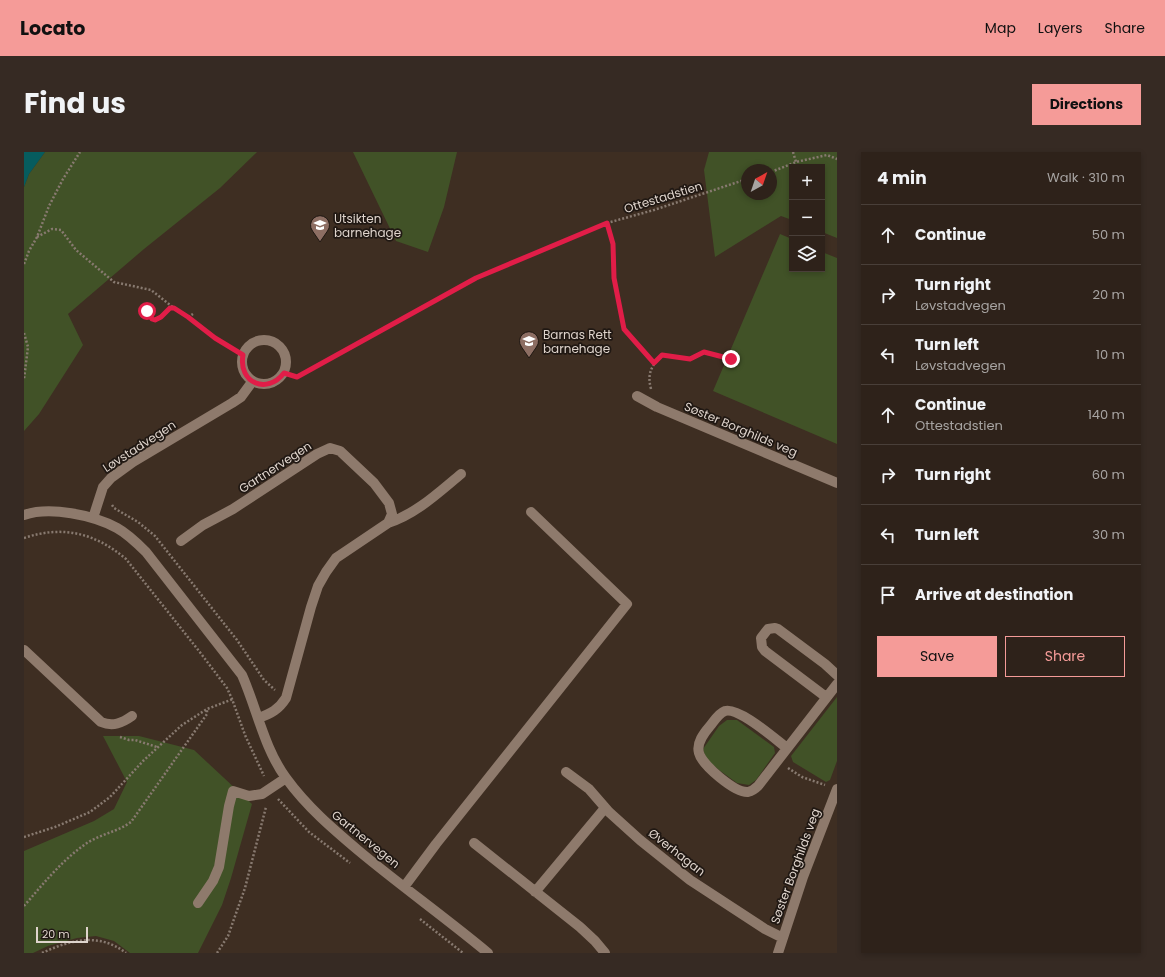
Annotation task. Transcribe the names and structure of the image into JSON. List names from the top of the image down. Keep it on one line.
{"streets":{"street":["Søster Borghilds veg","Løvstadvegen","Gartnervegen","Øverhagan"],"path":["Ottestadstien"]},"crossings":[["Ottestadstien","Løvstadvegen"],["Søster Borghilds veg","Øverhagan"],["Løvstadvegen","Gartnervegen"]],"places":{"school or university":["Utsikten barnehage","Barnas Rett barnehage"]},"scale_bar":"20 m","north":"top right","page":{"header":"Locato","nav":["Map","Layers","Share"],"title":"Find us","buttons":["Directions",["Save","Share"]],"heading":["4 min","Walk · 310 m"],"map_buttons":["+","−"],"list":[["Continue","50 m"],["Turn right","Løvstadvegen","20 m"],["Turn left","Løvstadvegen","10 m"],["Continue","Ottestadstien","140 m"],["Turn right","60 m"],["Turn left","30 m"],"Arrive at destination"],"scale":"20 m"}}
